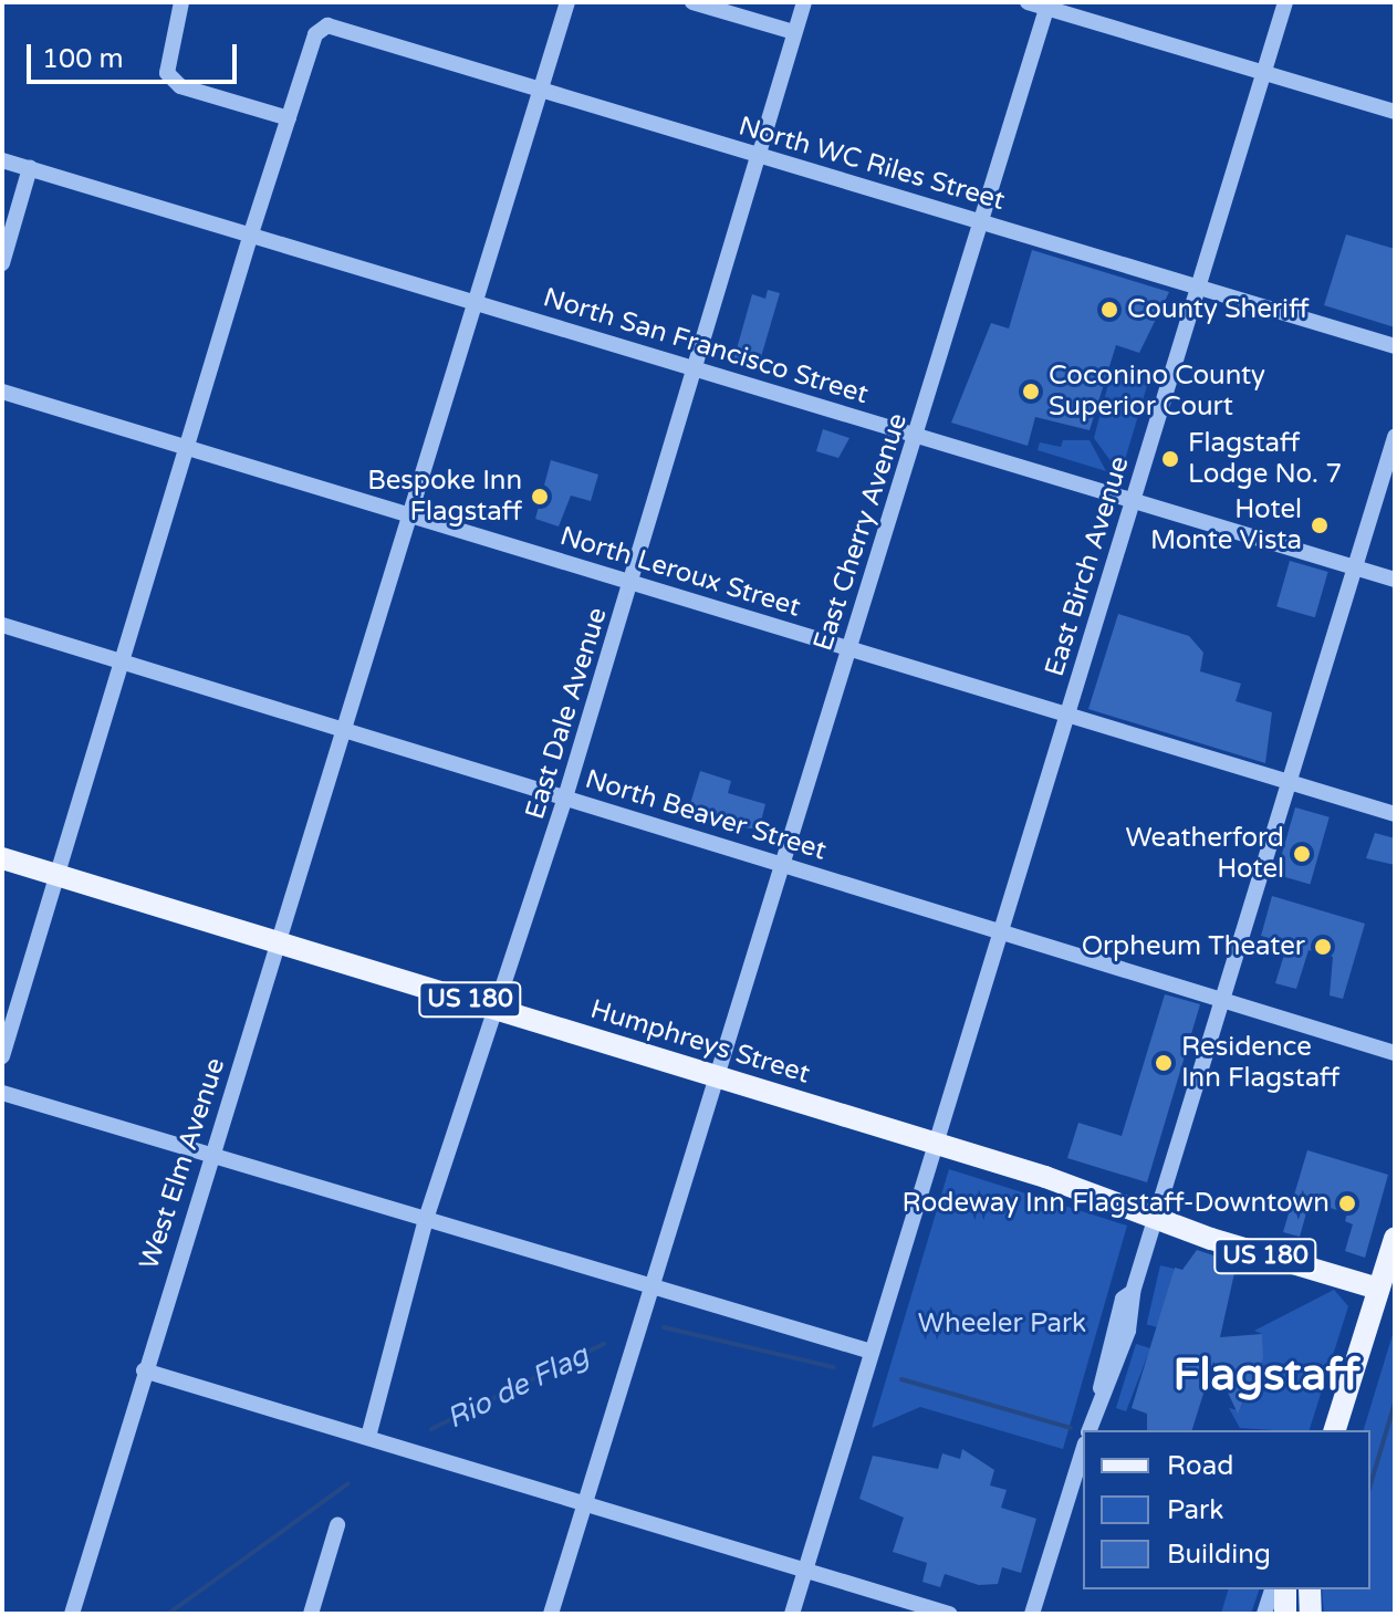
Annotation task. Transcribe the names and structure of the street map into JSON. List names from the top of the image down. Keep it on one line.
{"streets":{"main road":["US 180","Humphreys Street"],"street":["North WC Riles Street","North San Francisco Street","East Cherry Avenue","East Birch Avenue","North Leroux Street","East Dale Avenue","North Beaver Street","West Elm Avenue"]},"crossings":[["North WC Riles Street","East Cherry Avenue"],["North WC Riles Street","East Birch Avenue"],["North WC Riles Street","East Dale Avenue"],["North WC Riles Street","West Elm Avenue"],["North San Francisco Street","East Cherry Avenue"],["North San Francisco Street","East Birch Avenue"],["North San Francisco Street","East Dale Avenue"],["North San Francisco Street","West Elm Avenue"],["East Cherry Avenue","North Leroux Street"],["East Cherry Avenue","North Beaver Street"],["East Cherry Avenue","Humphreys Street"],["East Birch Avenue","North Leroux Street"],["East Birch Avenue","North Beaver Street"],["East Birch Avenue","Humphreys Street"],["North Leroux Street","East Dale Avenue"],["North Leroux Street","West Elm Avenue"],["East Dale Avenue","North Beaver Street"],["East Dale Avenue","Humphreys Street"],["North Beaver Street","West Elm Avenue"],["Humphreys Street","West Elm Avenue"]],"districts":["Flagstaff"],"water":["Rio de Flag"],"parks":["Wheeler Park"],"places":["County Sheriff","Coconino County Superior Court","Flagstaff Lodge No. 7","Bespoke Inn Flagstaff","Hotel Monte Vista","Weatherford Hotel","Orpheum Theater","Residence Inn Flagstaff","Rodeway Inn Flagstaff-Downtown"],"legend":["Road","Park","Building"],"scale_bar":"100 m"}
